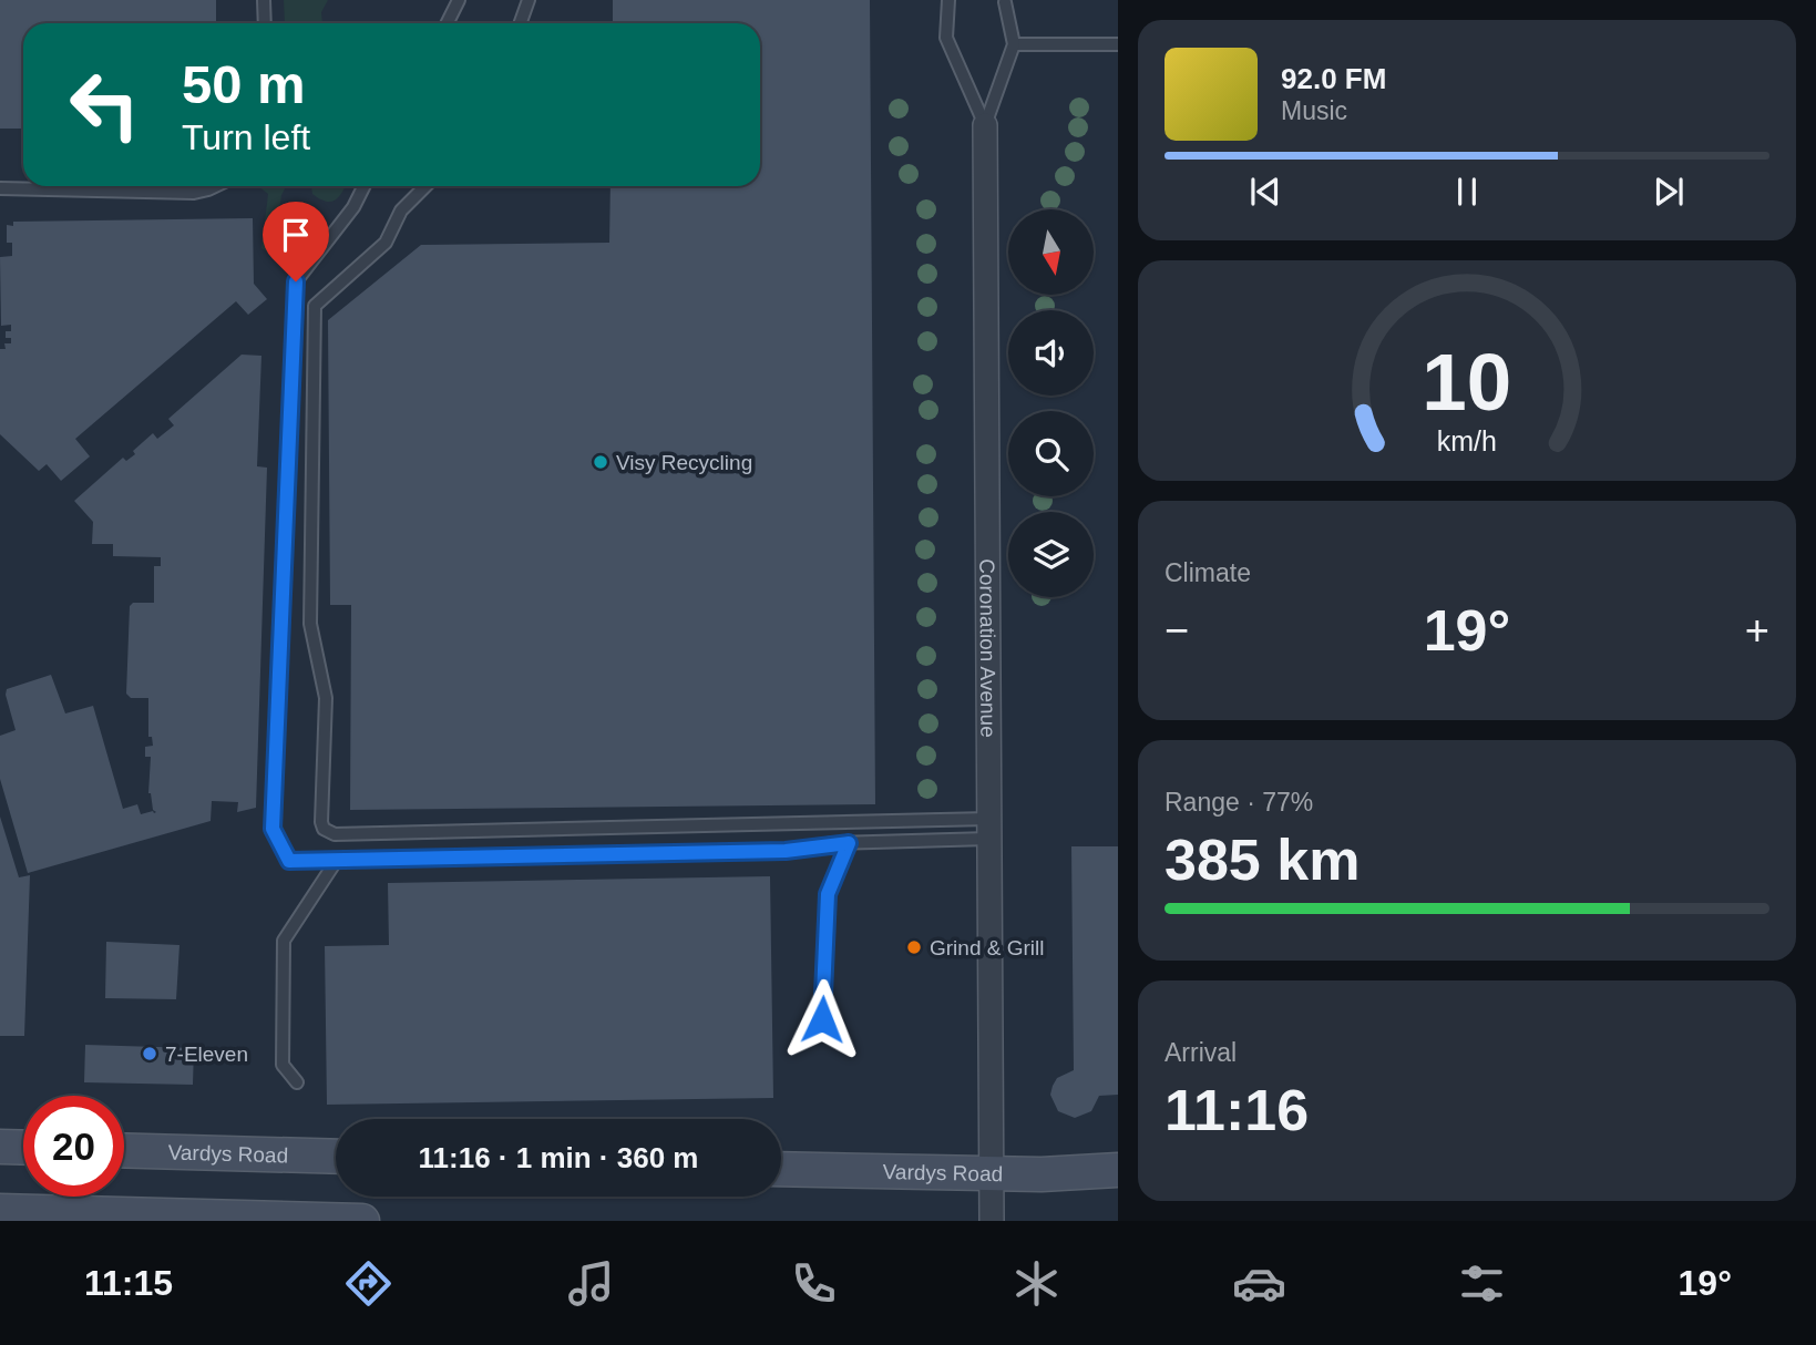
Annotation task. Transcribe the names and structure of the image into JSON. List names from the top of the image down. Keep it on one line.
{"streets":{"main road":["Vardys Road"],"street":["Coronation Avenue"]},"crossings":[["Coronation Avenue","Vardys Road"]],"places":["Visy Recycling","Grind & Grill","7-Eleven"],"north":"bottom","page":{"turn":["50 m","Turn left"],"song":["92.0 FM","Music"],"tile":["Climate",["Range · 77%","385 km"],["Arrival","11:16"]],"heat":["−","19°","+"],"limit":"20","trip":"11:16 · 1 min · 360 m","tabs":["11:15","19°"],"gauge":["10","km/h"]}}
